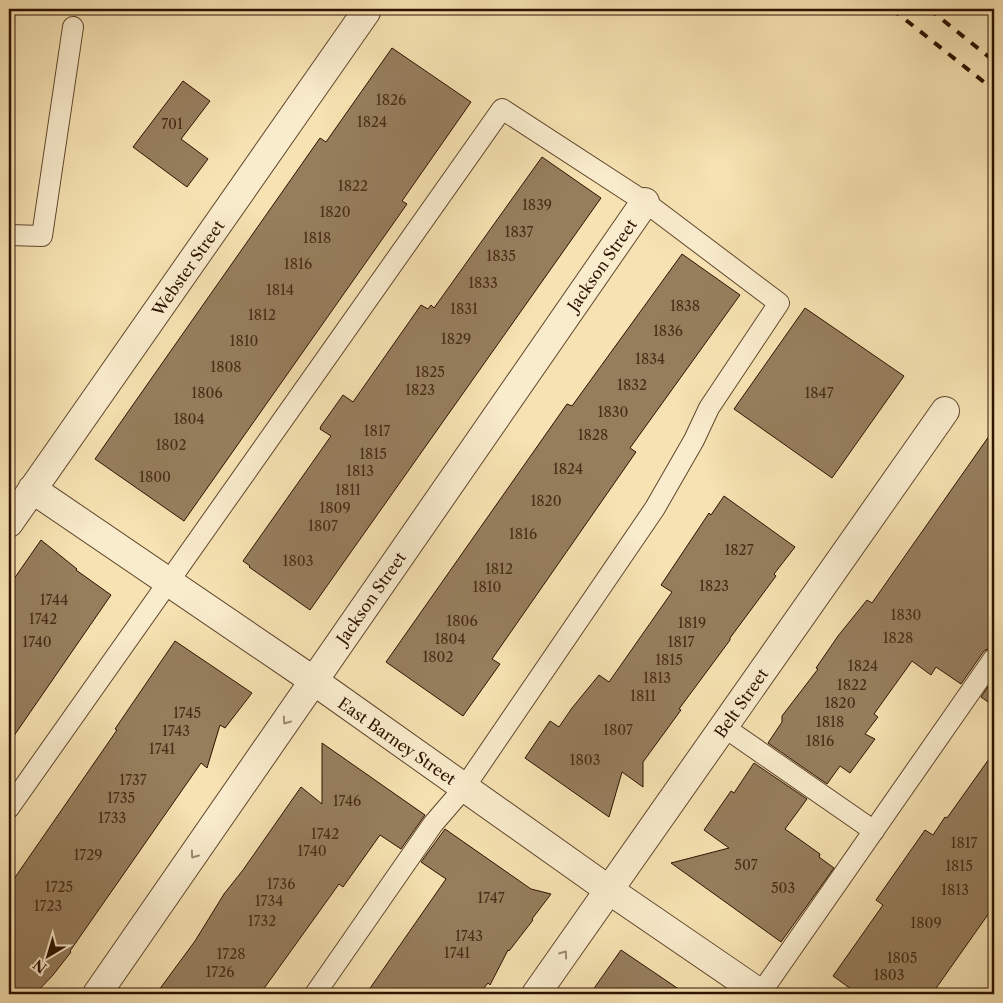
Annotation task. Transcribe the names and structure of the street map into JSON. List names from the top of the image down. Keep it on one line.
{"streets":{"street":["Jackson Street","Webster Street","Belt Street","East Barney Street"]},"crossings":[["Jackson Street","East Barney Street"],["Webster Street","East Barney Street"],["Belt Street","East Barney Street"]],"one_way":["Jackson Street"],"house_numbers":["1826","1824","701","1822","1839","1820","1837","1818","1835","1816","1833","1814","1838","1831","1812","1836","1829","1810","1834","1808","1825","1832","1823","1806","1847","1830","1804","1817","1828","1802","1815","1824","1813","1800","1811","1820","1809","1807","1816","1827","1803","1812","1823","1810","1744","1830","1742","1806","1819","1828","1804","1740","1817","1802","1815","1824","1813","1822","1811","1820","1745","1818","1807","1743","1816","1741","1803","1737","1735","1746","1733","1742","1817","1740","1729","507","1815","1736","1725","503","1813","1747","1734","1723","1732","1809","1743","1741","1728","1805","1726","1803"],"north":"bottom left"}
